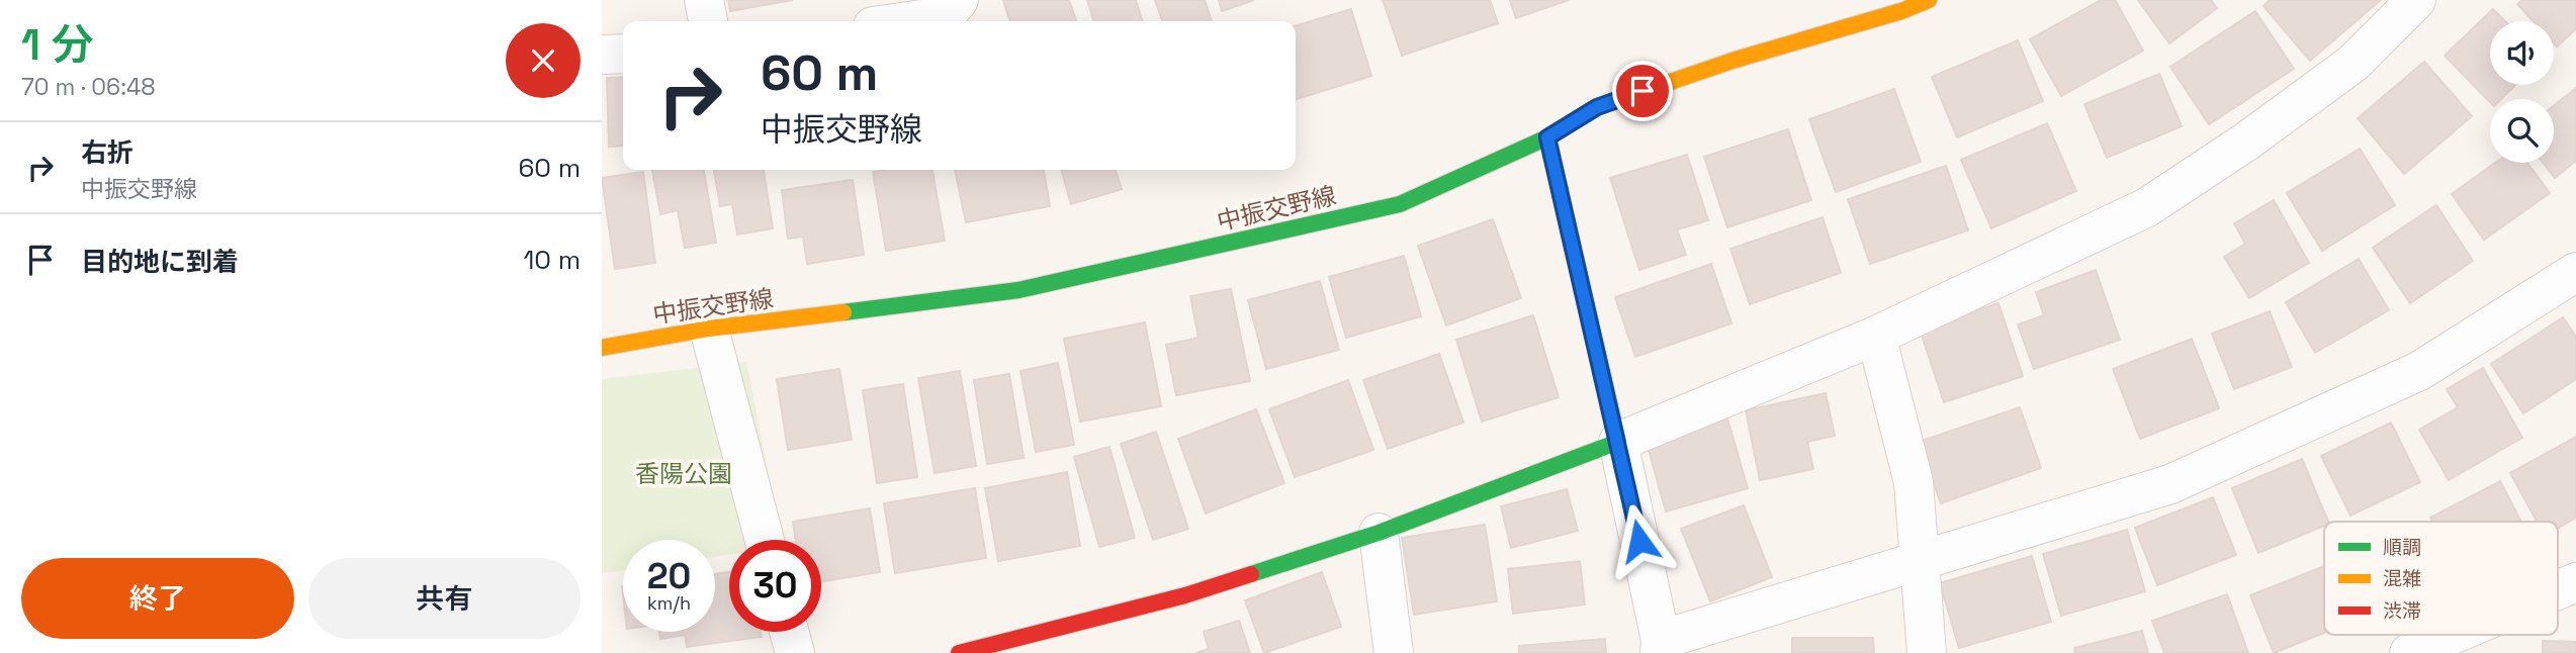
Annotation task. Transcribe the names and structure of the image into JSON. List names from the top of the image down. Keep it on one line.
{"streets":{"street":["中振交野線"]},"parks":["香陽公園"],"legend":["順調","混雑","渋滞"],"page":{"heading":["1 分","70 m · 06:48"],"turn":["60 m","中振交野線"],"list":[{"name":"右折","note":"中振交野線","value":"60 m"},{"name":"目的地に到着","value":"10 m"}],"speed":"20 km/h","limit":"30","buttons":["終了","共有"]}}
